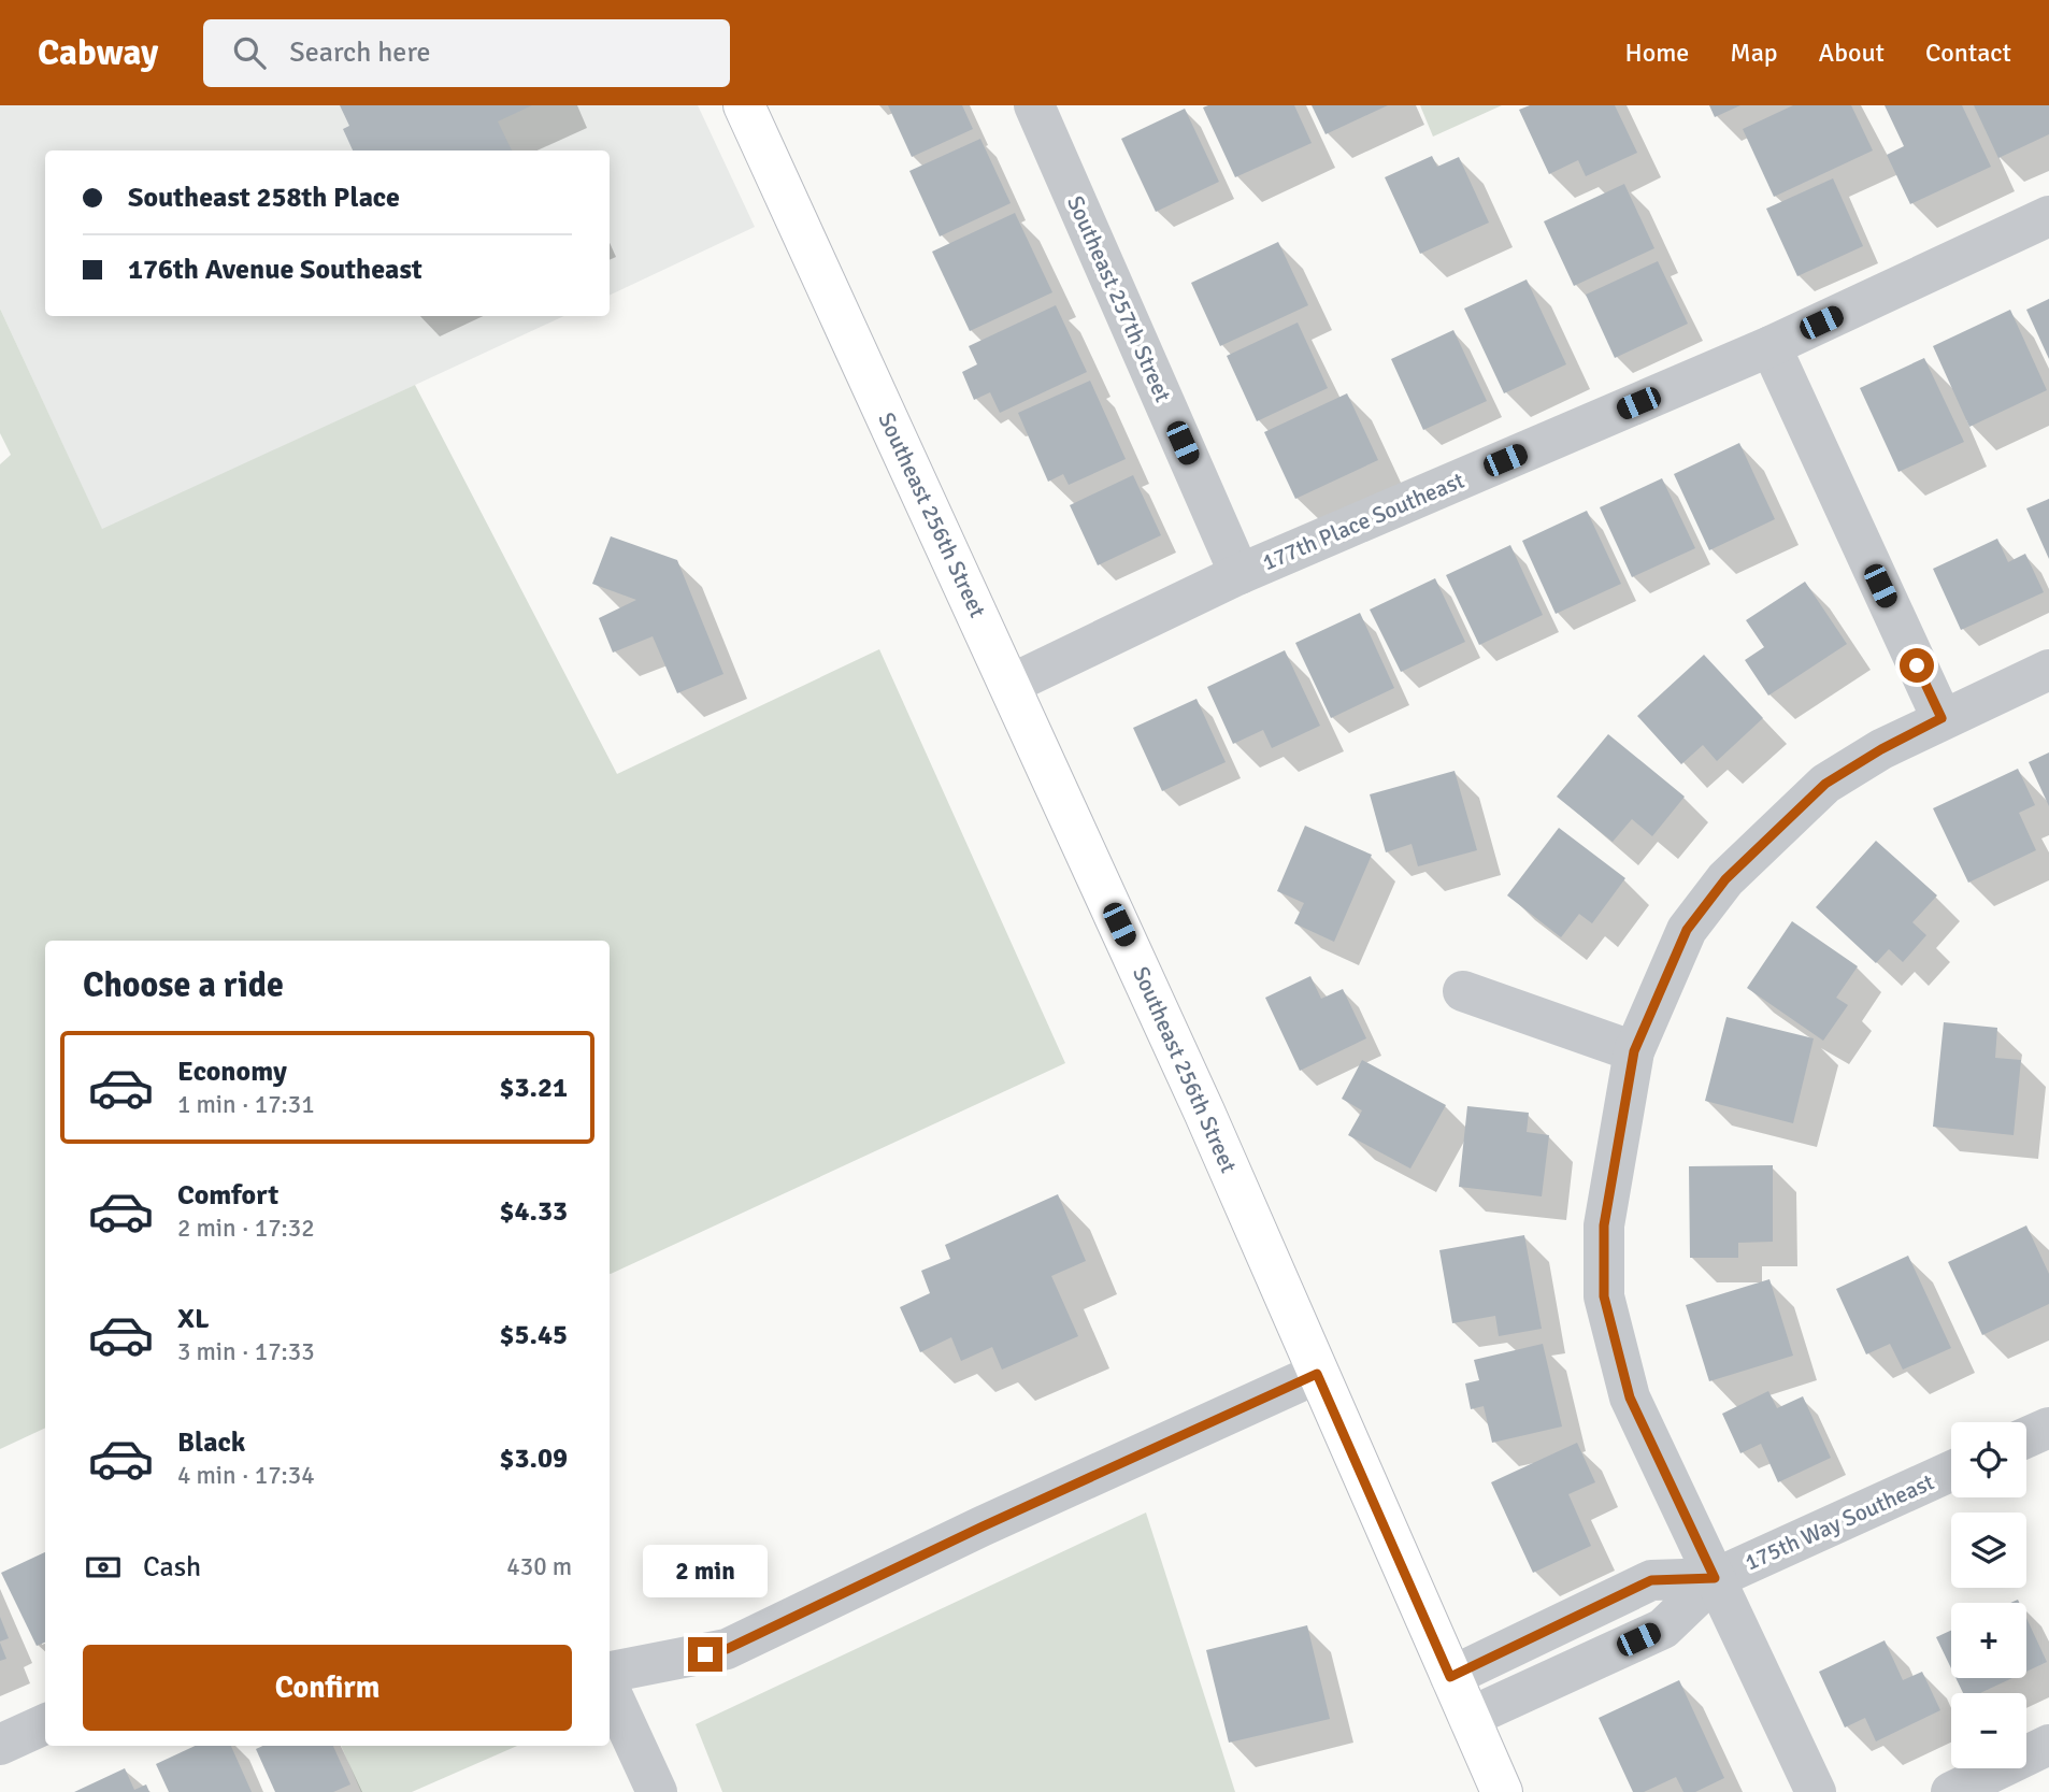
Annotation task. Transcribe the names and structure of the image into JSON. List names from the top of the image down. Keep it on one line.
{"streets":{"main road":["Southeast 256th Street"],"street":["Southeast 257th Street","177th Place Southeast","175th Way Southeast"]},"crossings":[["Southeast 257th Street","177th Place Southeast"],["Southeast 256th Street","177th Place Southeast"],["Southeast 256th Street","175th Way Southeast"]],"page":{"header":"Cabway","search":"Search here","nav":["Home","Map","About","Contact"],"banner":["Southeast 258th Place","176th Avenue Southeast"],"heading":"Choose a ride","list":[{"name":"Economy","note":"1 min · 17:31","value":"$3.21"},{"name":"Comfort","note":"2 min · 17:32","value":"$4.33"},{"name":"XL","note":"3 min · 17:33","value":"$5.45"},{"name":"Black","note":"4 min · 17:34","value":"$3.09"}],"map_buttons":["+","−"],"pay":["Cash","430 m"],"bubble":"2 min","buttons":"Confirm"}}
